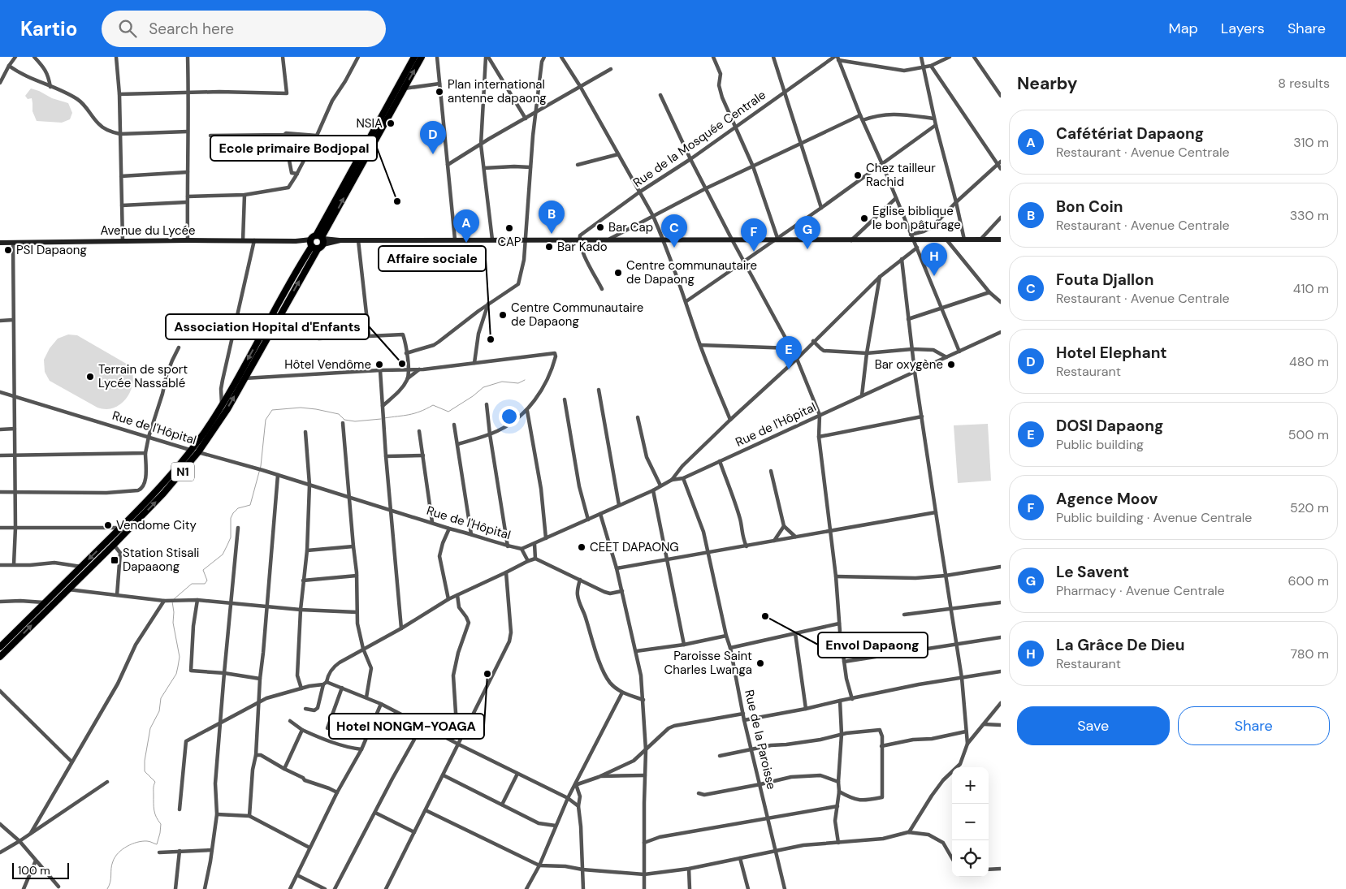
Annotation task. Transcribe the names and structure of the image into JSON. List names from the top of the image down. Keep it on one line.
{"streets":{"highway":["N1"],"main road":["Avenue du Lycée"],"street":["Rue de la Mosquée Centrale","Rue de l'Hôpital","Rue de la Paroisse"]},"crossings":[["Rue de la Mosquée Centrale","Avenue du Lycée"],["Avenue du Lycée","N1"],["Rue de l'Hôpital","N1"],["Rue de l'Hôpital","Rue de la Paroisse"]],"places":{"other":["Plan international antenne dapaong","NSIA","Chez tailleur Rachid","Ecole primaire Bodjopal","Eglise biblique le bon pâturage","Bar Cap","CAP","Bar Kado","PSI Dapaong","Centre communautaire de Dapaong","Centre Communautaire de Dapaong","Affaire sociale","Association Hopital d'Enfants","Hôtel Vendôme","Bar oxygène","Terrain de sport Lycée Nassablé","Vendome City","CEET DAPAONG","Envol Dapaong","Paroisse Saint Charles Lwanga","Hotel NONGM-YOAGA"],"transit":["Station Stisali Dapaaong"]},"scale_bar":"100 m","page":{"header":"Kartio","search":"Search here","nav":["Map","Layers","Share"],"heading":["Nearby","8 results"],"list":[{"mark":"A","name":"Cafétériat Dapaong","note":"Restaurant · Avenue Centrale","value":"310 m"},{"mark":"B","name":"Bon Coin","note":"Restaurant · Avenue Centrale","value":"330 m"},{"mark":"C","name":"Fouta Djallon","note":"Restaurant · Avenue Centrale","value":"410 m"},{"mark":"D","name":"Hotel Elephant","note":"Restaurant","value":"480 m"},{"mark":"E","name":"DOSI Dapaong","note":"Public building","value":"500 m"},{"mark":"F","name":"Agence Moov","note":"Public building · Avenue Centrale","value":"520 m"},{"mark":"G","name":"Le Savent","note":"Pharmacy · Avenue Centrale","value":"600 m"},{"mark":"H","name":"La Grâce De Dieu","note":"Restaurant","value":"780 m"}],"pins":["D","B","A","C","G","F","H","E"],"buttons":["Save","Share"],"map_buttons":["+","−"],"scale":"100 m"}}
